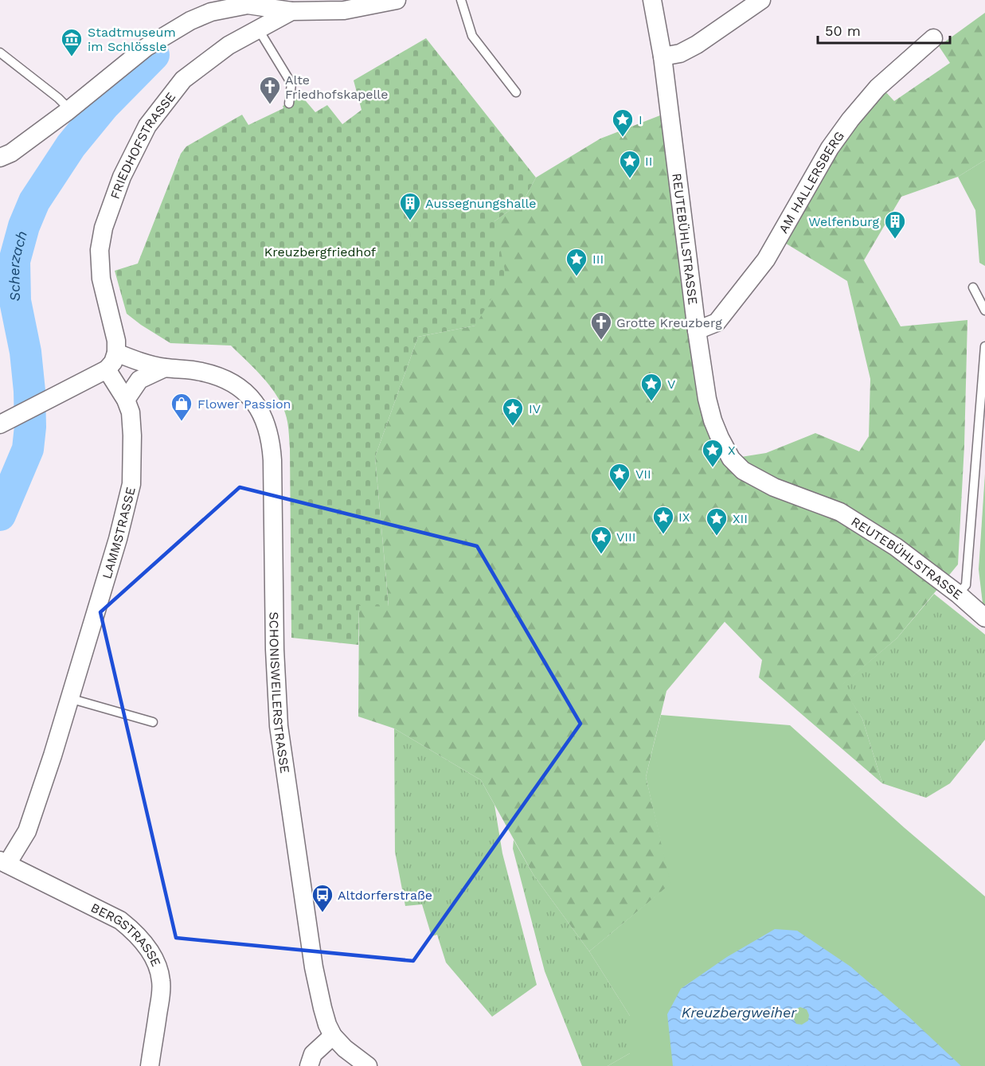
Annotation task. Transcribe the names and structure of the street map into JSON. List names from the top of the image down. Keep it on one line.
{"streets":{"street":["FRIEDHOFSTRASSE","AM HALLERSBERG","REUTEBÜHLSTRASSE","LAMMSTRASSE","SCHONISWEILERSTRASSE","BERGSTRASSE"]},"crossings":[["FRIEDHOFSTRASSE","SCHONISWEILERSTRASSE"],["AM HALLERSBERG","REUTEBÜHLSTRASSE"],["LAMMSTRASSE","BERGSTRASSE"]],"water":["Scherzach","Kreuzbergweiher"],"parks":["Kreuzbergfriedhof"],"places":{"museum":["Stadtmuseum im Schlössle"],"church":["Alte Friedhofskapelle","Grotte Kreuzberg"],"place":["I","II","III","V","IV","X","VII","IX","XII","VIII"],"building":["Aussegnungshalle","Welfenburg"],"shop":["Flower Passion"],"bus stop":["Altdorferstraße"]},"scale_bar":"50 m"}
